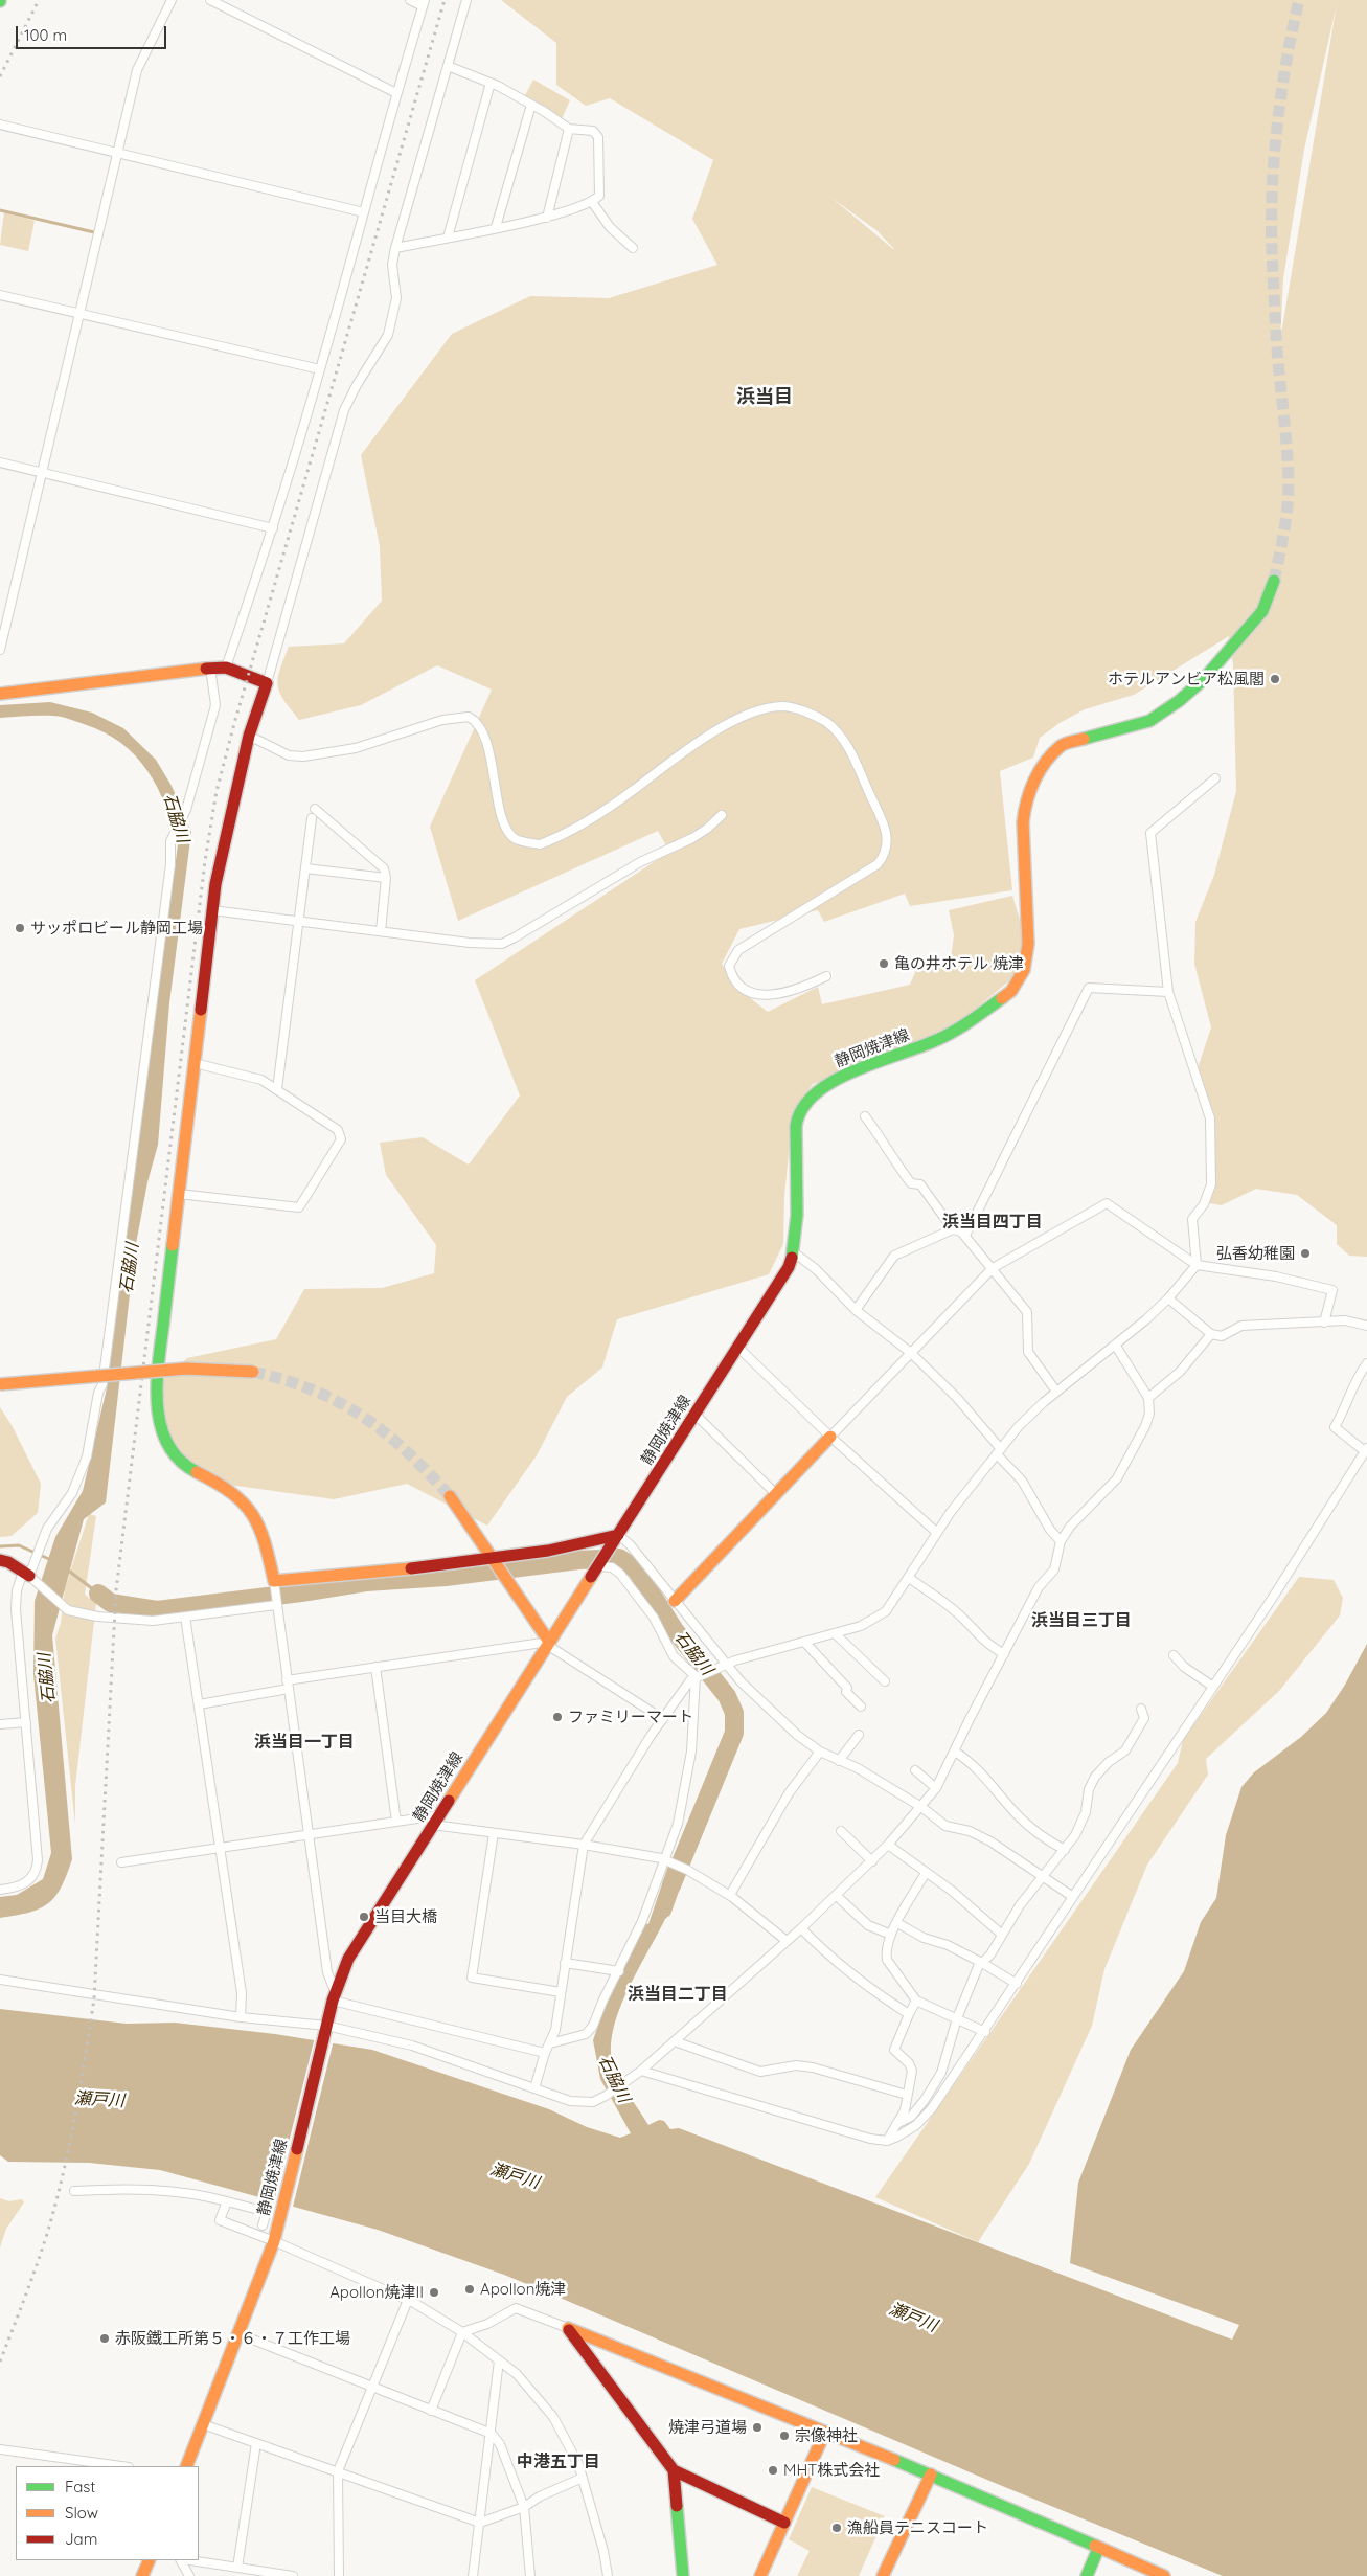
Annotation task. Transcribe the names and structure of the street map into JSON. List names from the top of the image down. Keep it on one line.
{"streets":{"street":["静岡焼津線"]},"districts":["浜当目","浜当目四丁目","浜当目三丁目","浜当目一丁目","浜当目二丁目","中港五丁目"],"water":["石脇川","瀬戸川"],"places":["ホテルアンビア松風閣","サッポロビール静岡工場","亀の井ホテル 焼津","弘香幼稚園","ファミリーマート","当目大橋","Apollon焼津","Apollon焼津II","赤阪鐵工所第５・６・７工作工場","焼津弓道場","宗像神社","MHT株式会社","漁船員テニスコート"],"legend":["Fast","Slow","Jam"],"scale_bar":"100 m"}
